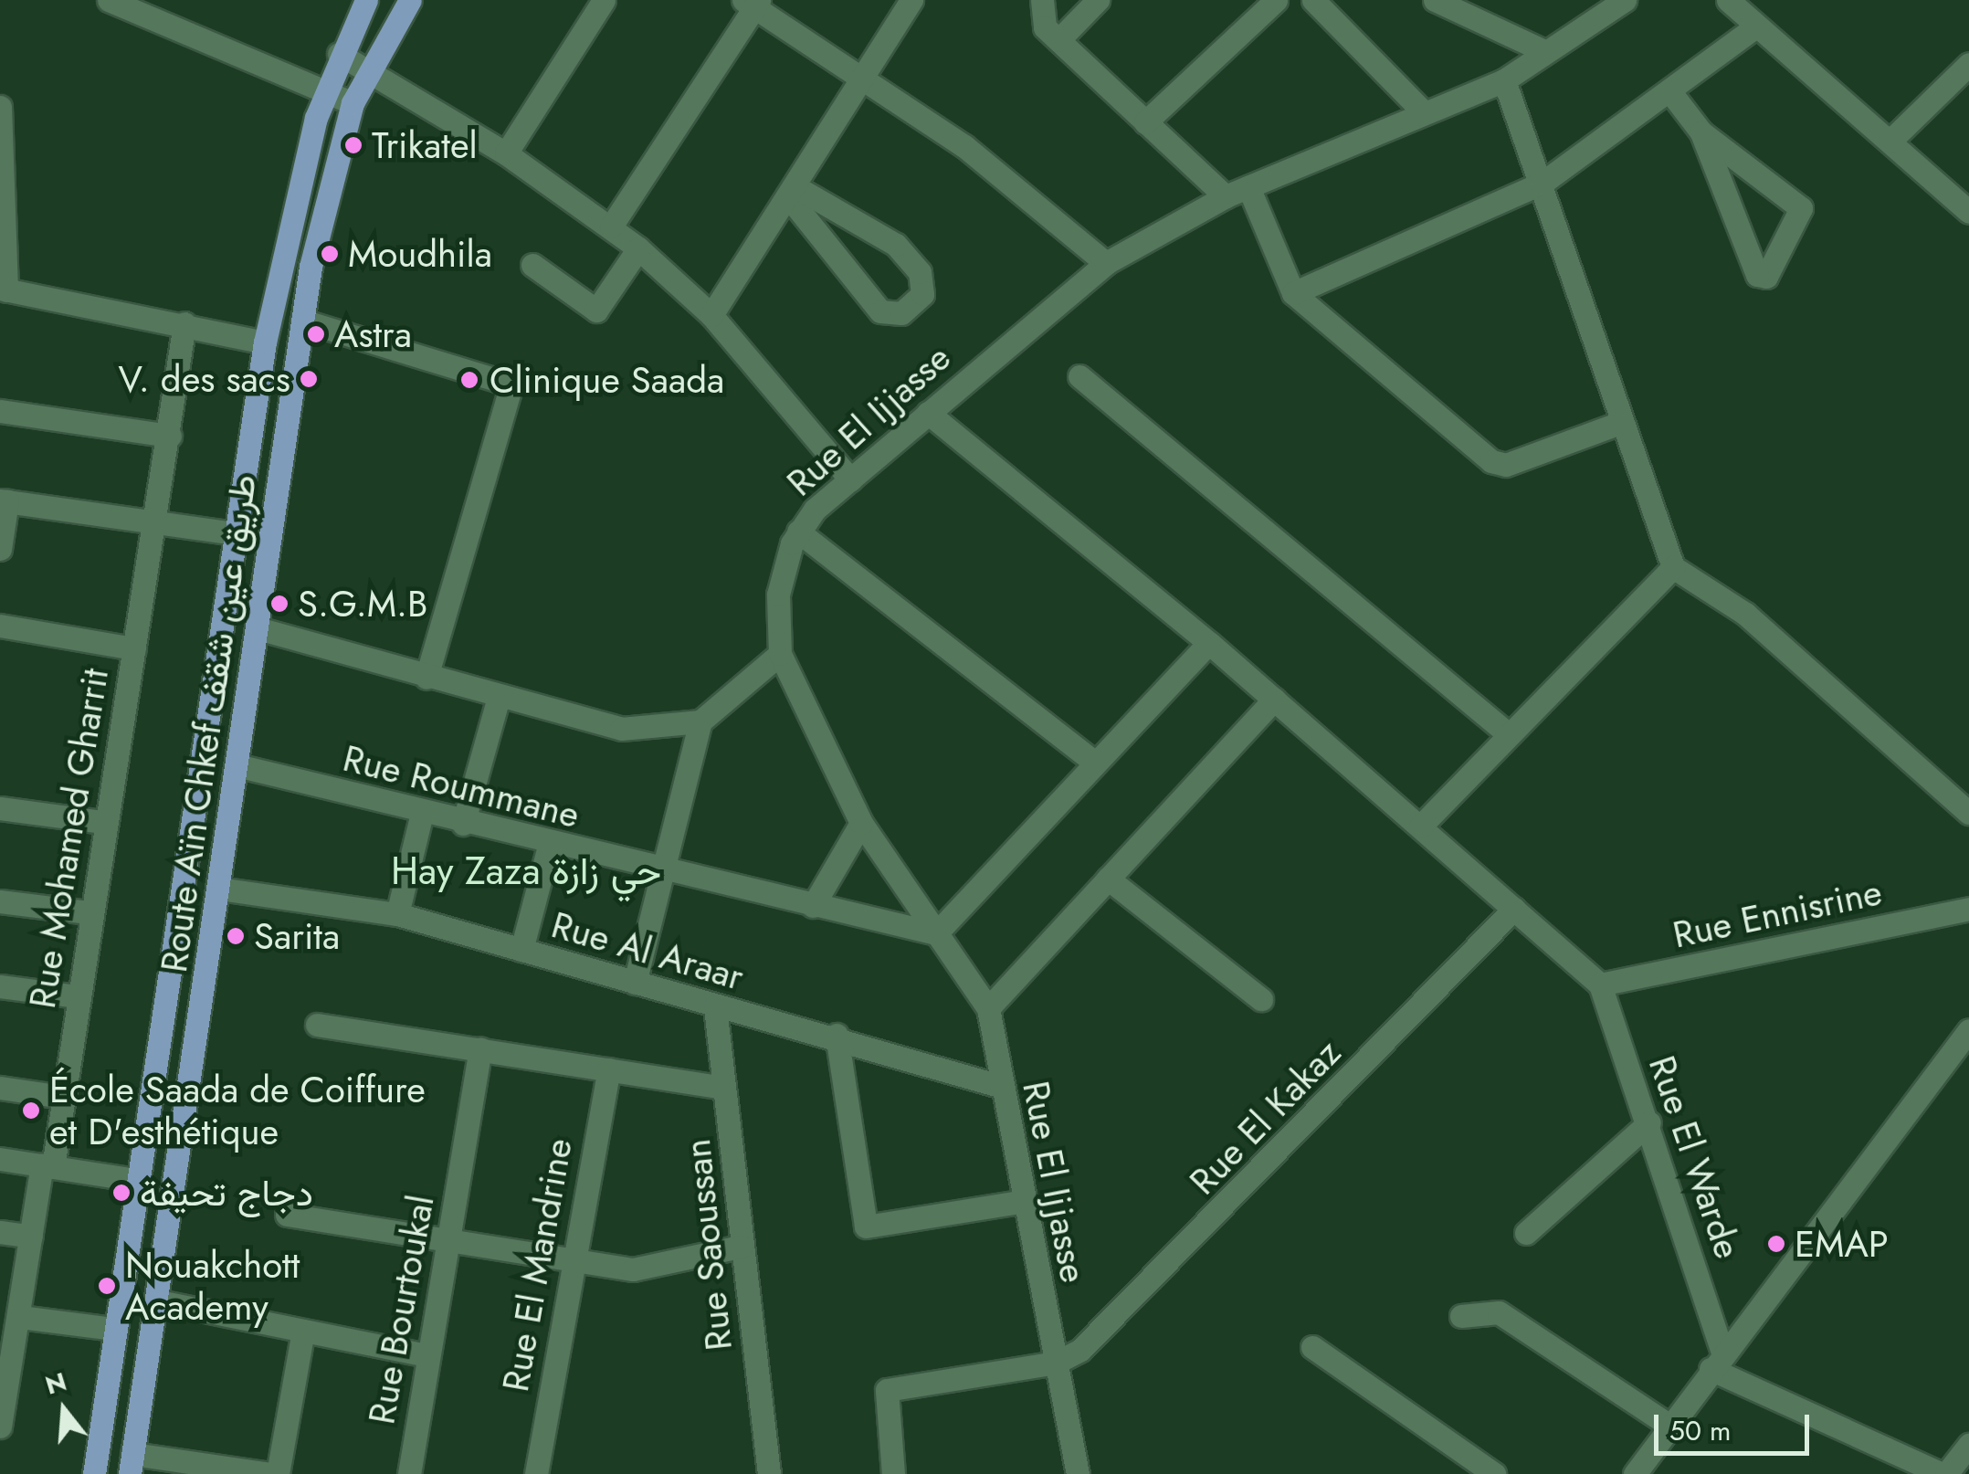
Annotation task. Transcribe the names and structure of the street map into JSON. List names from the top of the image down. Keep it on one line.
{"streets":{"main road":["Route Aïn Chkef طريق عين شقف"],"street":["Rue El Ijjasse","Rue Roummane","Rue Mohamed Gharrit","Rue Ennisrine","Rue Al Araar","Rue El Kakaz","Rue El Warde","Rue Saoussan","Rue El Mandrine","Rue Bourtoukal"]},"crossings":[["Rue El Ijjasse","Rue Roummane"],["Rue El Ijjasse","Rue Al Araar"],["Rue El Ijjasse","Rue El Kakaz"],["Route Aïn Chkef طريق عين شقف","Rue Roummane"],["Route Aïn Chkef طريق عين شقف","Rue Al Araar"],["Rue Ennisrine","Rue El Warde"],["Rue Al Araar","Rue Saoussan"]],"districts":["Hay Zaza حي زازة"],"places":["Trikatel","Moudhila","Astra","V. des sacs","Clinique Saada","S.G.M.B","Sarita","École Saada de Coiffure et D'esthétique","دجاج تحيفة","EMAP","Nouakchott Academy"],"scale_bar":"50 m","north":"top"}
